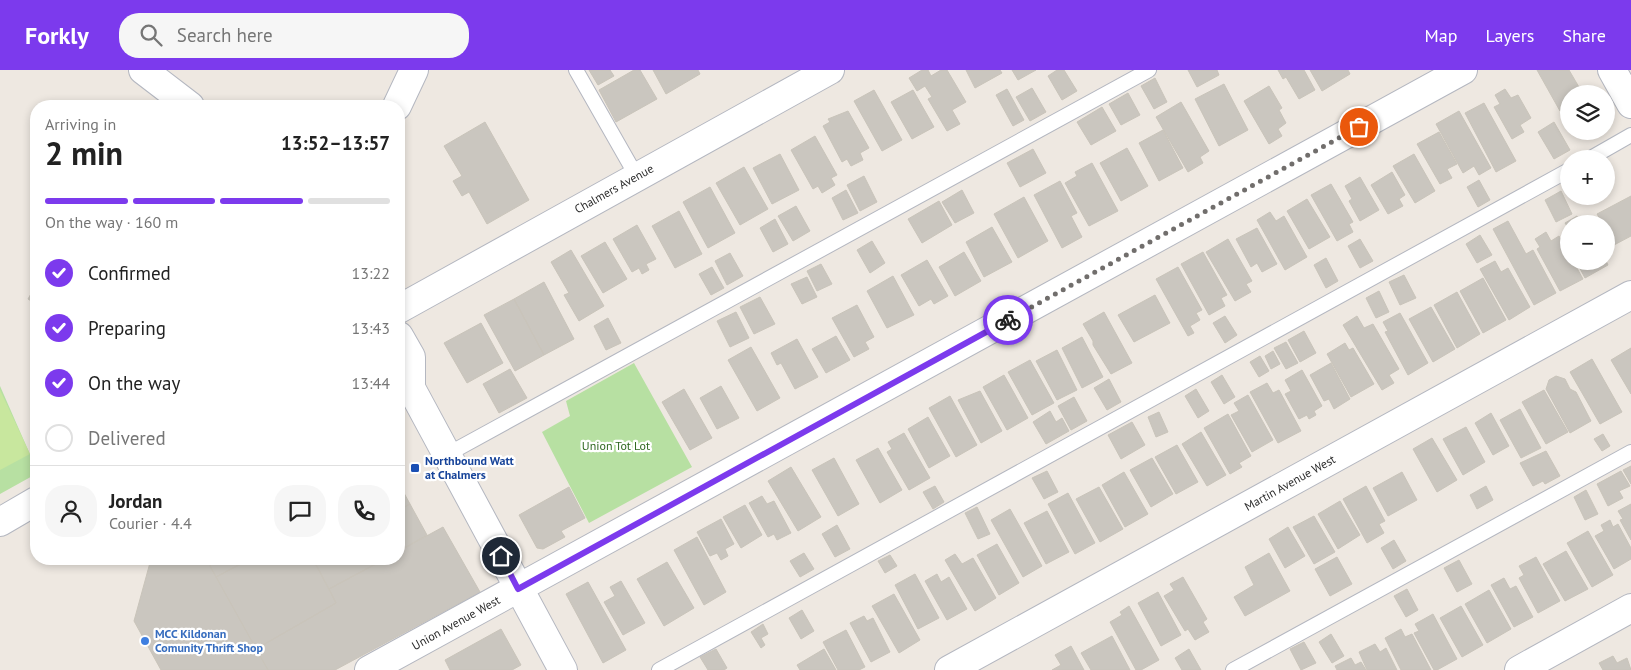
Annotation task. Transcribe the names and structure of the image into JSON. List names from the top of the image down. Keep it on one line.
{"streets":{"street":["Chalmers Avenue","Martin Avenue West","Union Avenue West"]},"parks":["Union Tot Lot"],"places":{"transit":["Northbound Watt at Chalmers"],"other":["MCC Kildonan Comunity Thrift Shop"]},"page":{"header":"Forkly","search":"Search here","nav":["Map","Layers","Share"],"map_buttons":["+","−"],"heading":["2 min","Arriving in","13:52–13:57"],"panel":["Jordan","Courier · 4.4"],"bar":"On the way · 160 m","list":[["Confirmed","13:22"],["Preparing","13:43"],["On the way","13:44"],"Delivered"]}}
